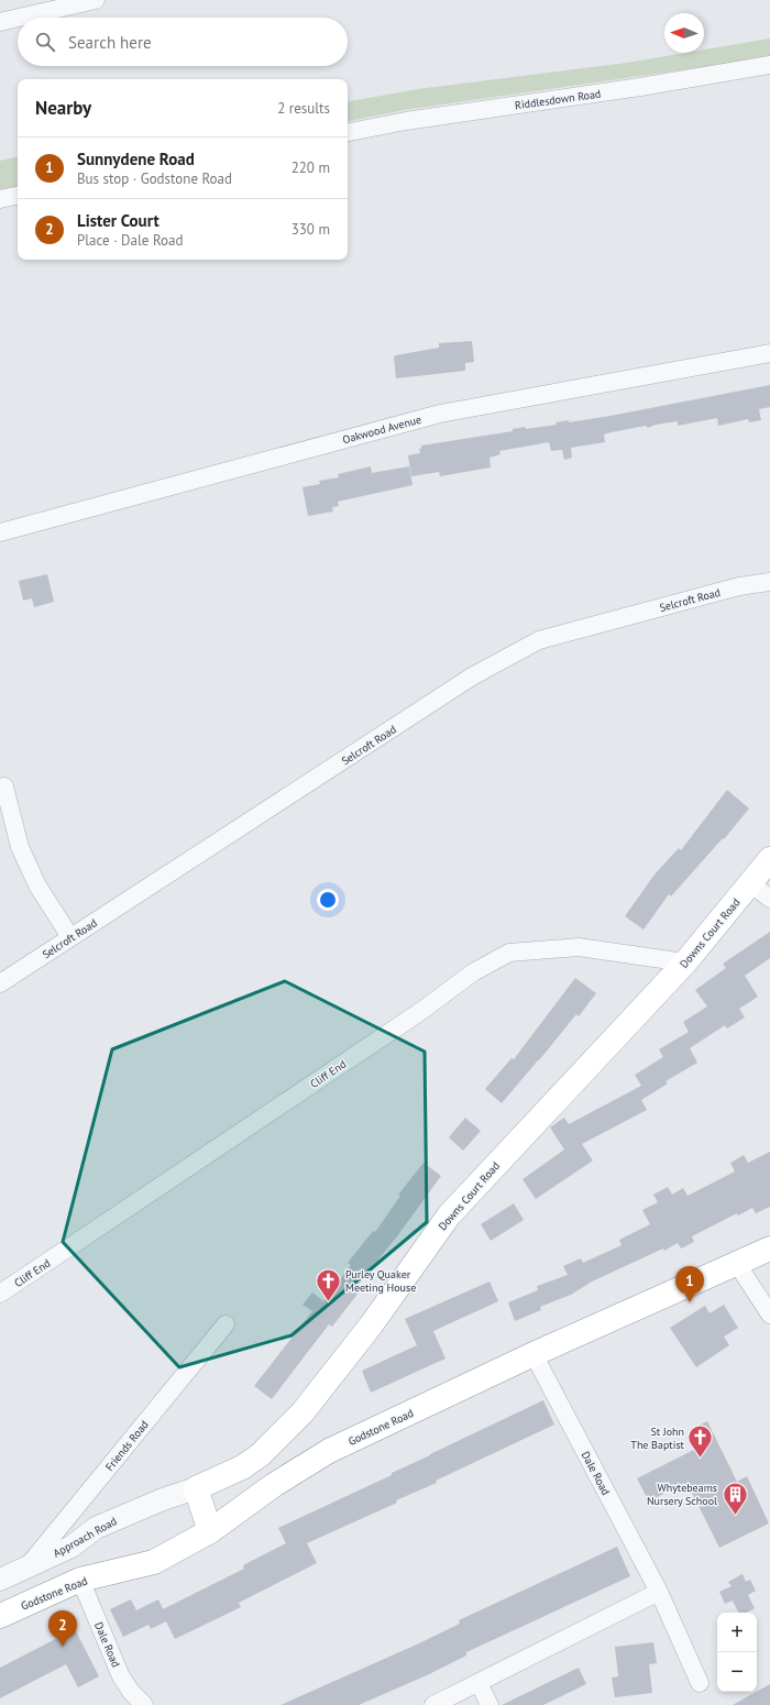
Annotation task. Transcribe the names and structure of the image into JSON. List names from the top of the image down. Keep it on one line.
{"streets":{"main road":["Downs Court Road","Godstone Road"],"street":["Riddlesdown Road","Oakwood Avenue","Selcroft Road","Cliff End","Friends Road","Dale Road","Approach Road"]},"crossings":[["Downs Court Road","Cliff End"],["Downs Court Road","Approach Road"],["Godstone Road","Dale Road"],["Friends Road","Approach Road"]],"places":{"church":["Purley Quaker Meeting House","St John The Baptist"],"building":["Whytebeams Nursery School"]},"north":"left","page":{"search":"Search here","heading":["Nearby","2 results"],"list":[{"mark":"1","name":"Sunnydene Road","note":"Bus stop · Godstone Road","value":"220 m"},{"mark":"2","name":"Lister Court","note":"Place · Dale Road","value":"330 m"}],"pins":["1","2"],"map_buttons":["+","−"]}}
